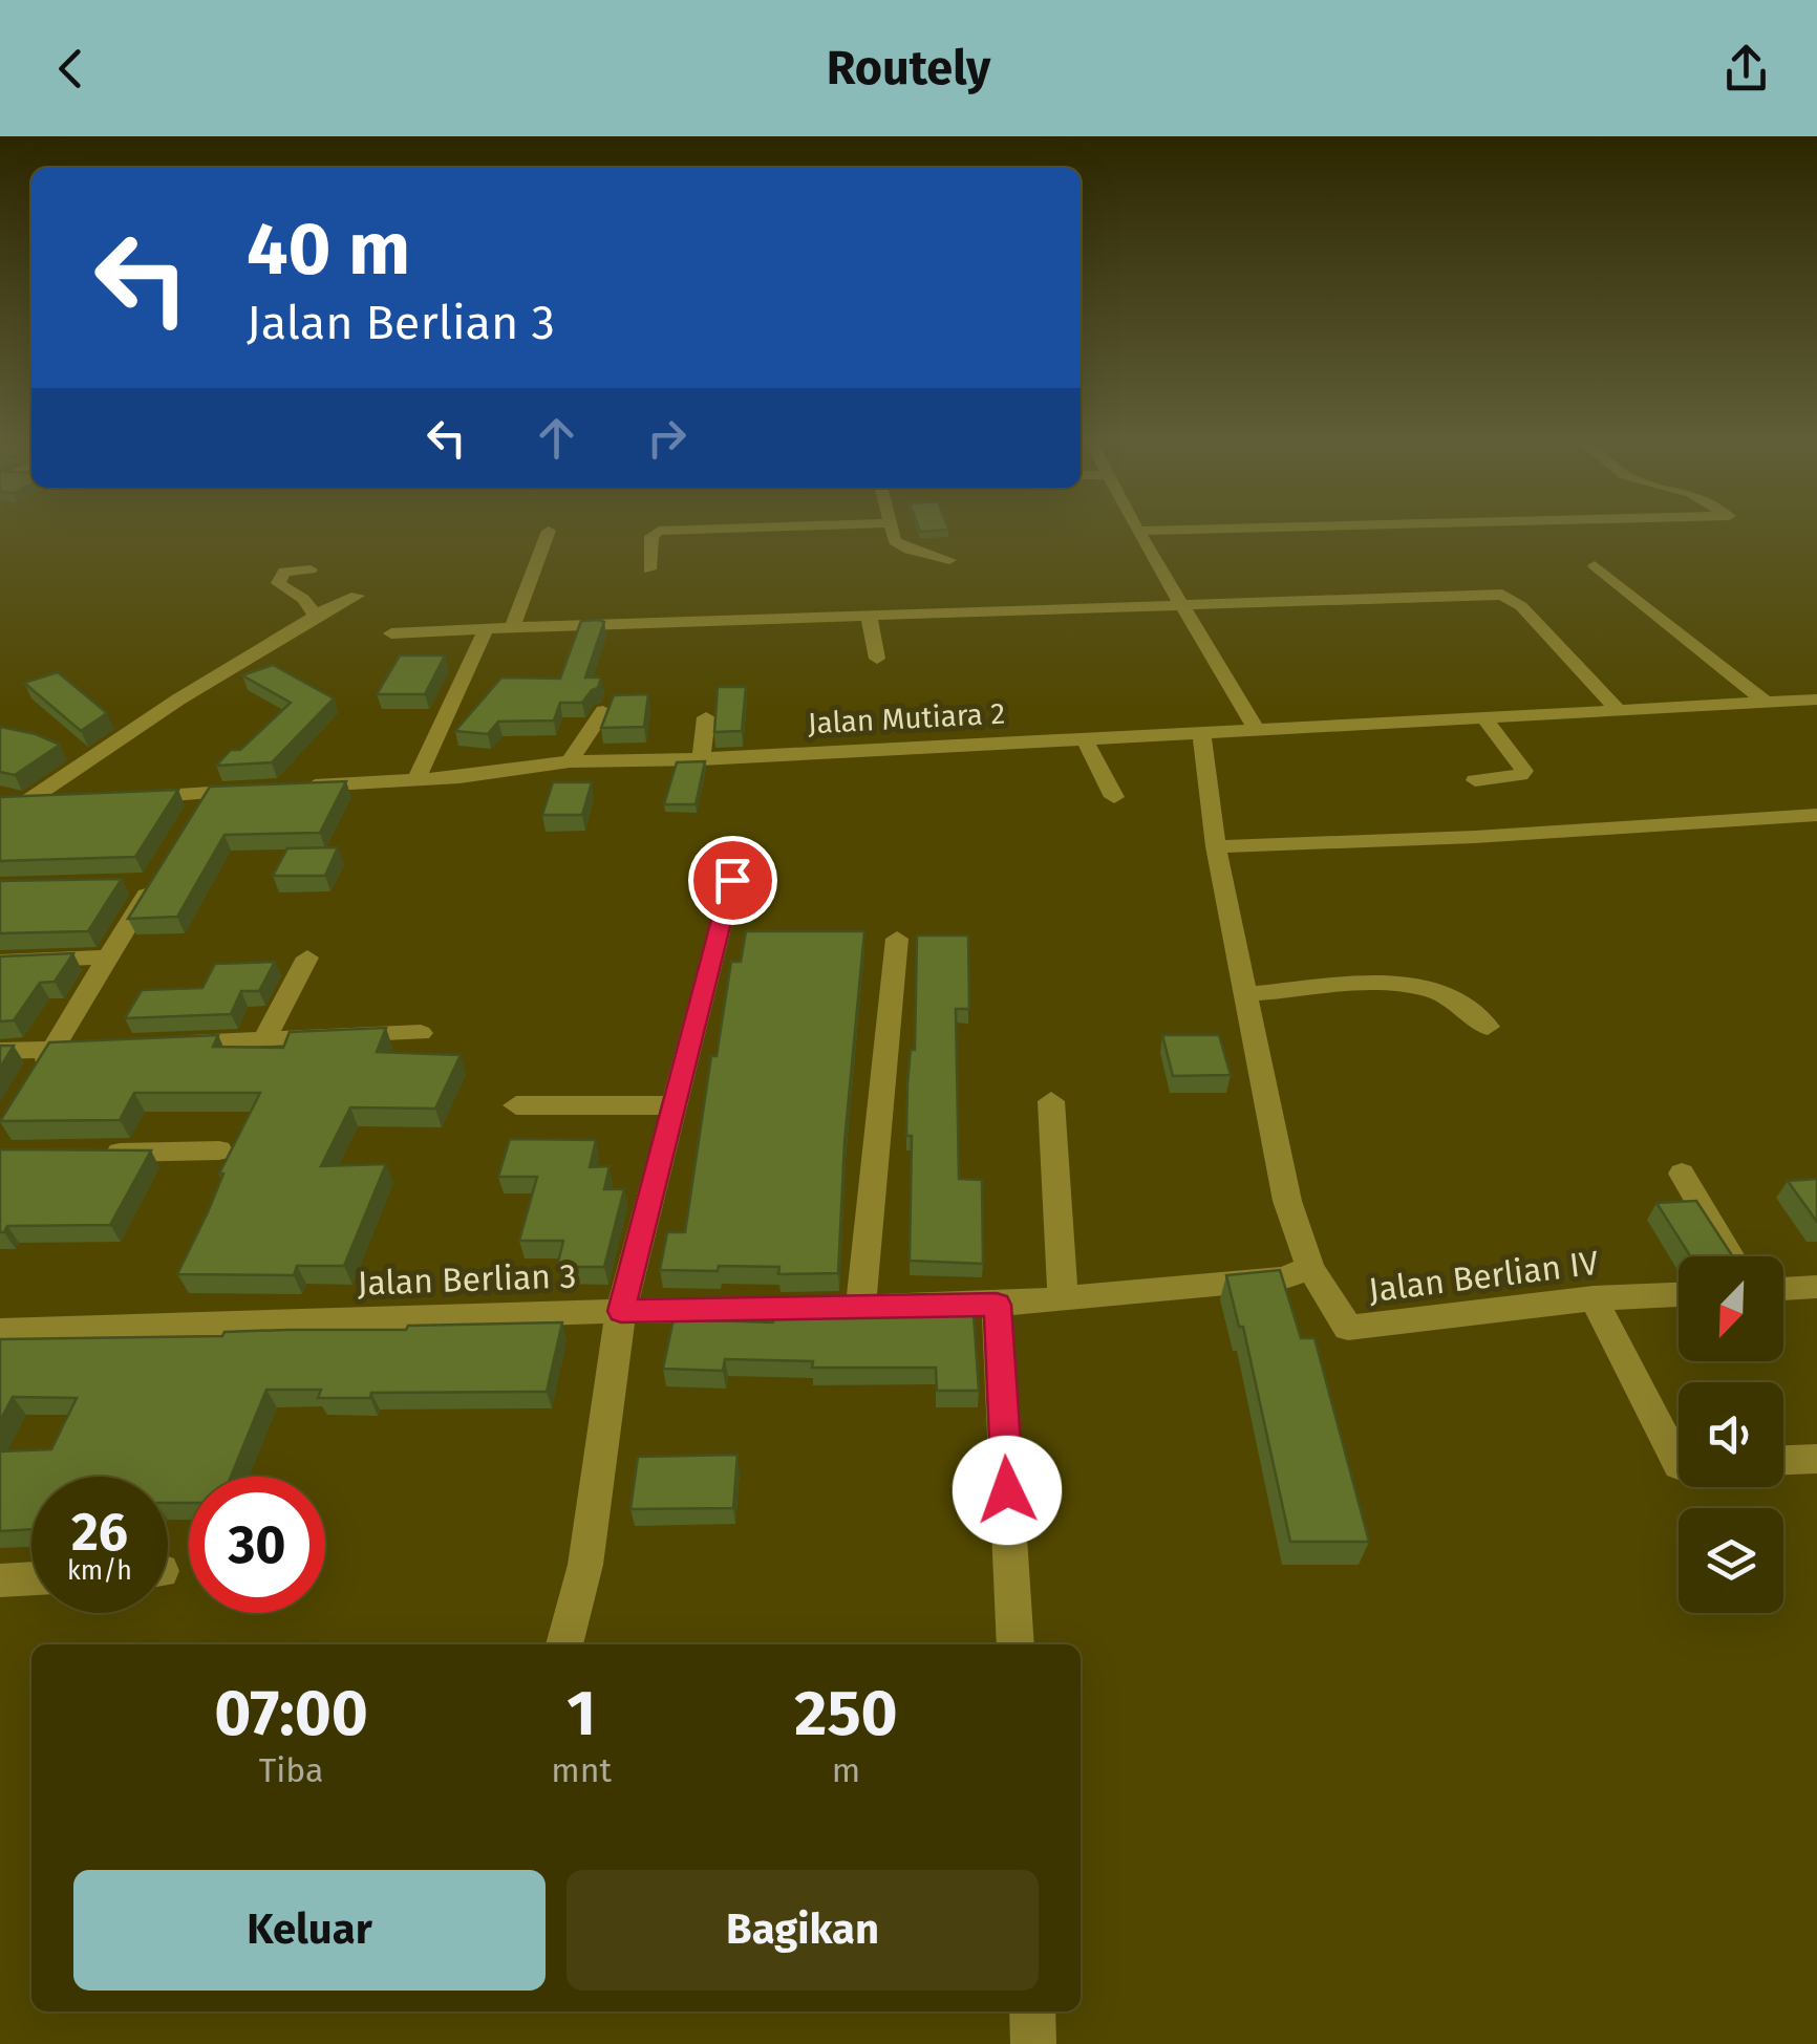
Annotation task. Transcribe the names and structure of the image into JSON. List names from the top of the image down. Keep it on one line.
{"streets":{"street":["Jalan Mutiara 2","Jalan Berlian IV","Jalan Berlian 3"]},"crossings":[["Jalan Berlian IV","Jalan Berlian 3"]],"north":"bottom left","page":{"header":"Routely","turn":["40 m","Jalan Berlian 3"],"speed":"26 km/h","limit":"30","eta":["07:00","Tiba","1","mnt","250","m"],"buttons":["Keluar","Bagikan"]}}
